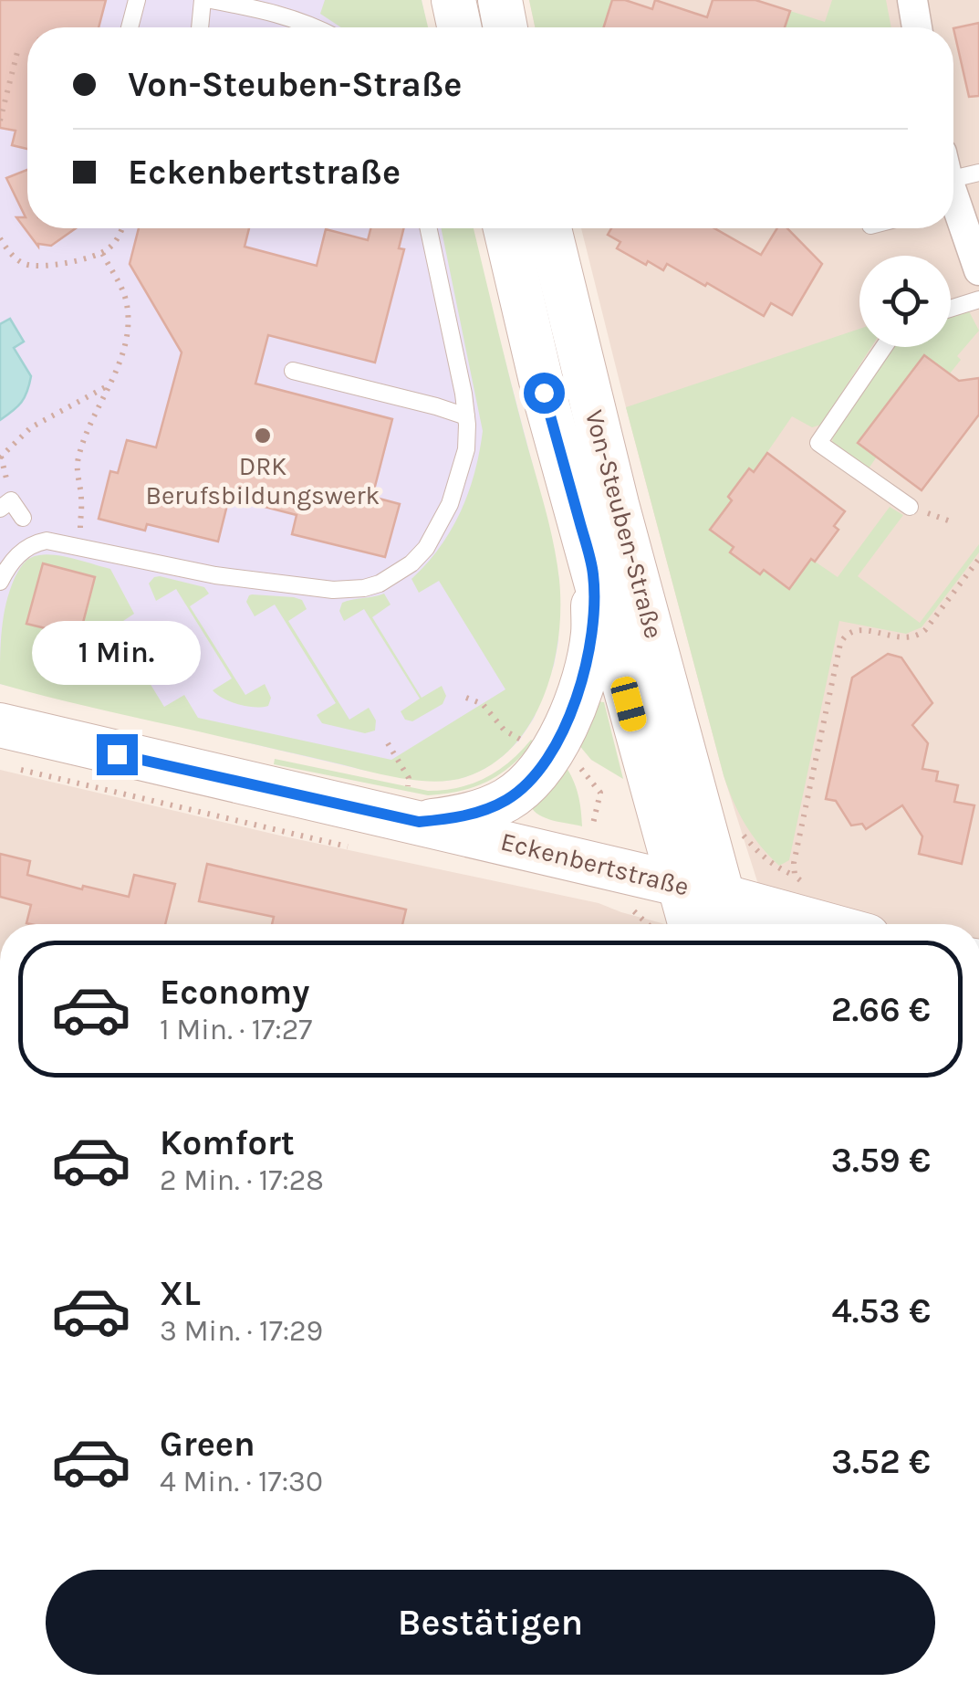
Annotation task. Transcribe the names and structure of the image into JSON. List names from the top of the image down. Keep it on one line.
{"streets":{"street":["Von-Steuben-Straße","Eckenbertstraße"]},"crossings":[["Von-Steuben-Straße","Eckenbertstraße"]],"places":["DRK Berufsbildungswerk"],"page":{"banner":["Von-Steuben-Straße","Eckenbertstraße"],"bubble":"1 Min.","list":[{"name":"Economy","note":"1 Min. · 17:27","value":"2.66 €"},{"name":"Komfort","note":"2 Min. · 17:28","value":"3.59 €"},{"name":"XL","note":"3 Min. · 17:29","value":"4.53 €"},{"name":"Green","note":"4 Min. · 17:30","value":"3.52 €"}],"buttons":"Bestätigen"}}
